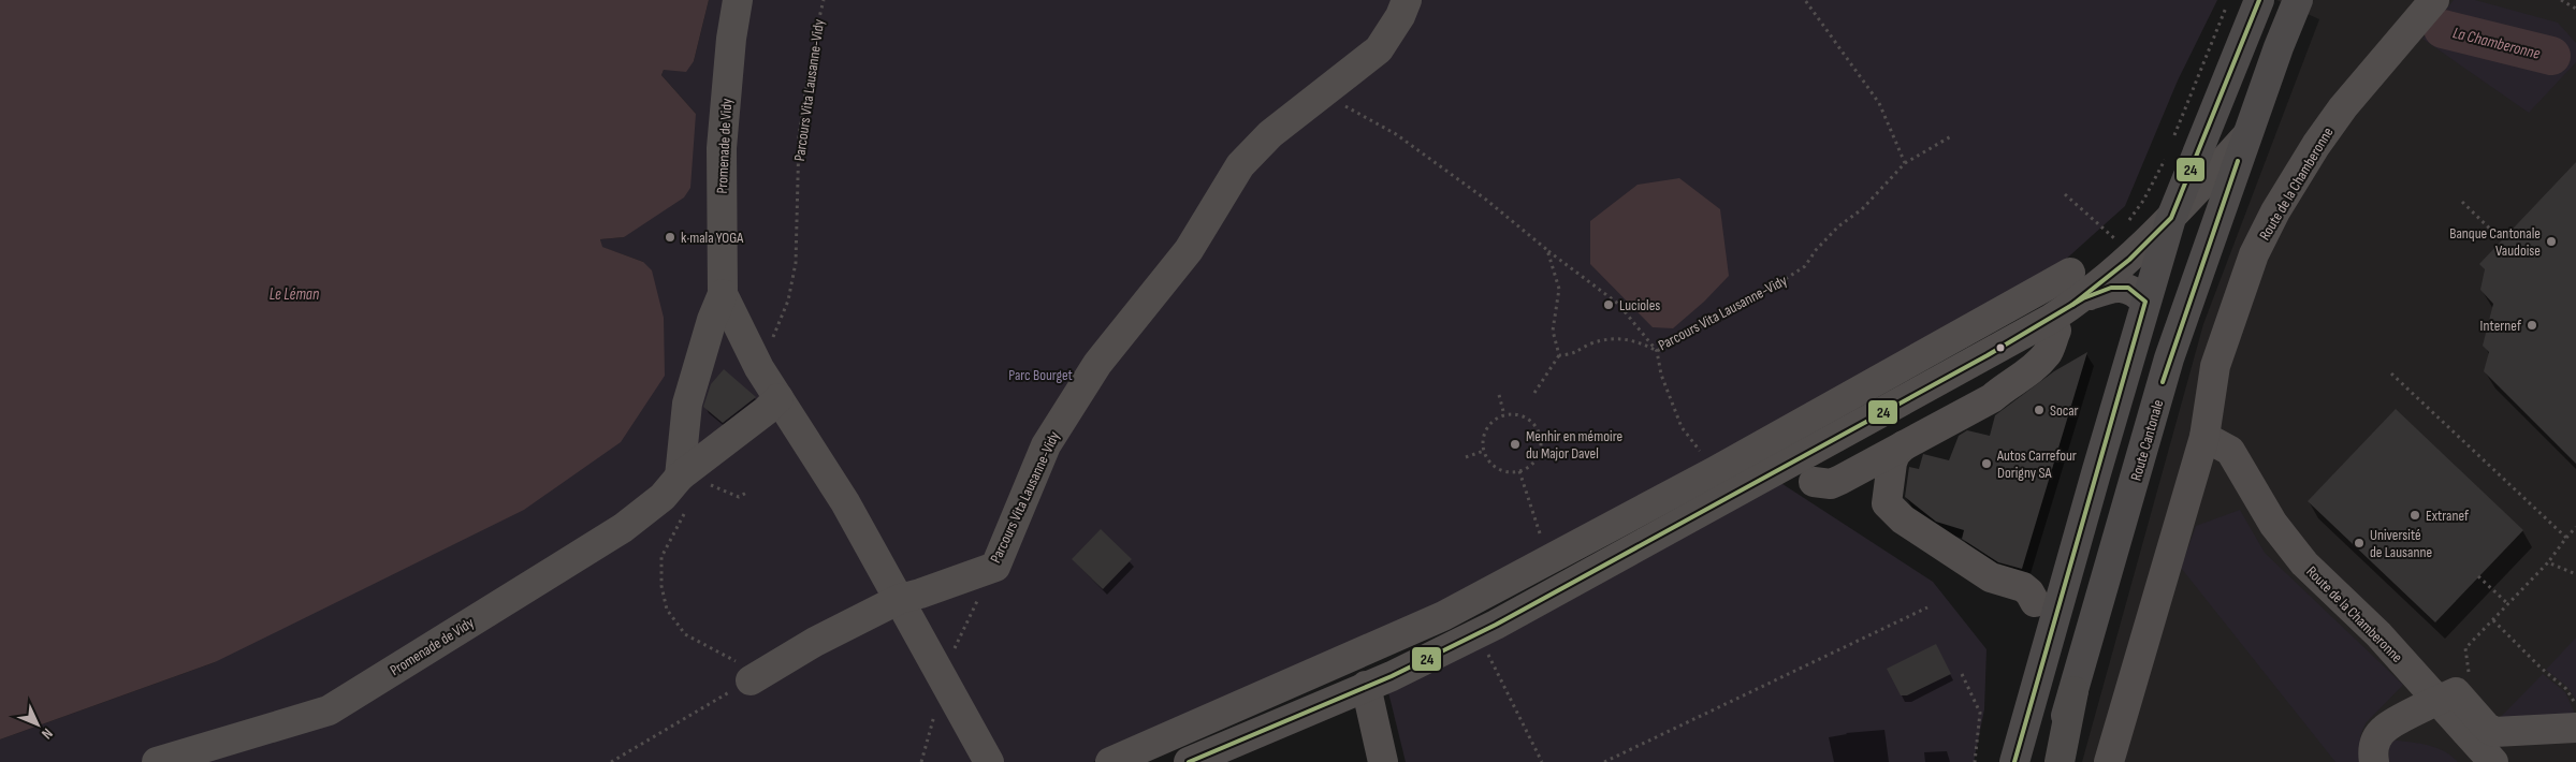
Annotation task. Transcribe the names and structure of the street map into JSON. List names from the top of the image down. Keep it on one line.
{"streets":{"main road":["Route Cantonale"],"street":["Parcours Vita Lausanne-Vidy","Promenade de Vidy","Route de la Chamberonne"]},"crossings":[["Parcours Vita Lausanne-Vidy","Promenade de Vidy"]],"water":["La Chamberonne","Le Léman"],"parks":["Parc Bourget"],"places":["k·mala YOGA","Banque Cantonale Vaudoise","Lucioles","Internef","Socar","Menhir en mémoire du Major Davel","Autos Carrefour Dorigny SA","Extranef","Université de Lausanne"],"lines":["transit line 24"],"north":"bottom right"}
